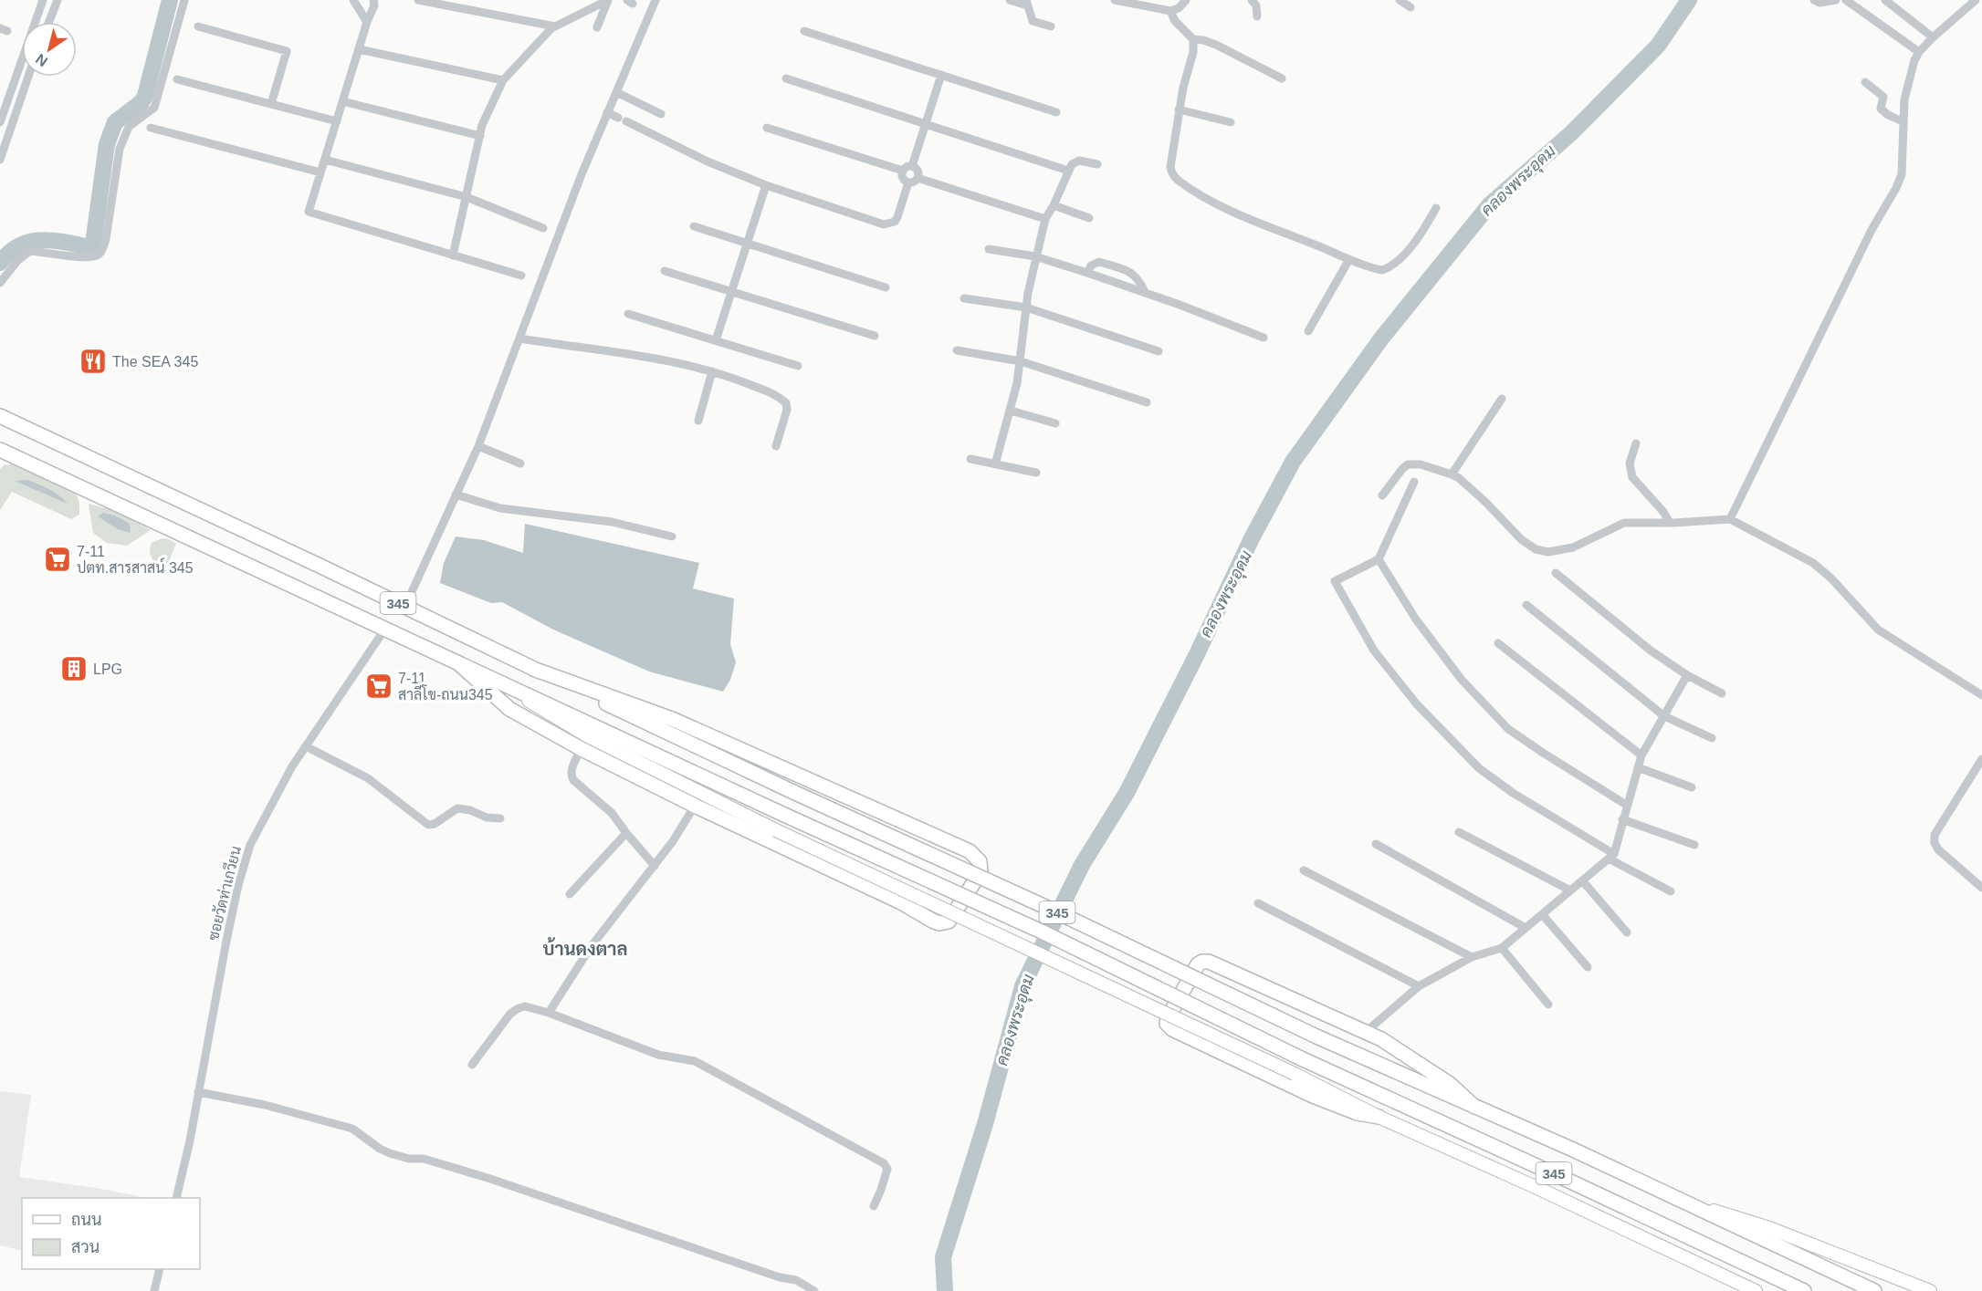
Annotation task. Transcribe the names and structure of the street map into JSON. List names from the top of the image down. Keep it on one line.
{"streets":{"main road":["345"],"street":["ซอยวัดท่าเกวียน"]},"crossings":[["345","ซอยวัดท่าเกวียน"]],"districts":["บ้านดงตาล"],"water":["คลองพระอุดม"],"places":{"restaurant":["The SEA 345"],"supermarket":["7-11 ปตท.สารสาสน์ 345","7-11 สาลีโข-ถนน345"],"building":["LPG"]},"legend":["ถนน","สวน"],"north":"bottom left"}
